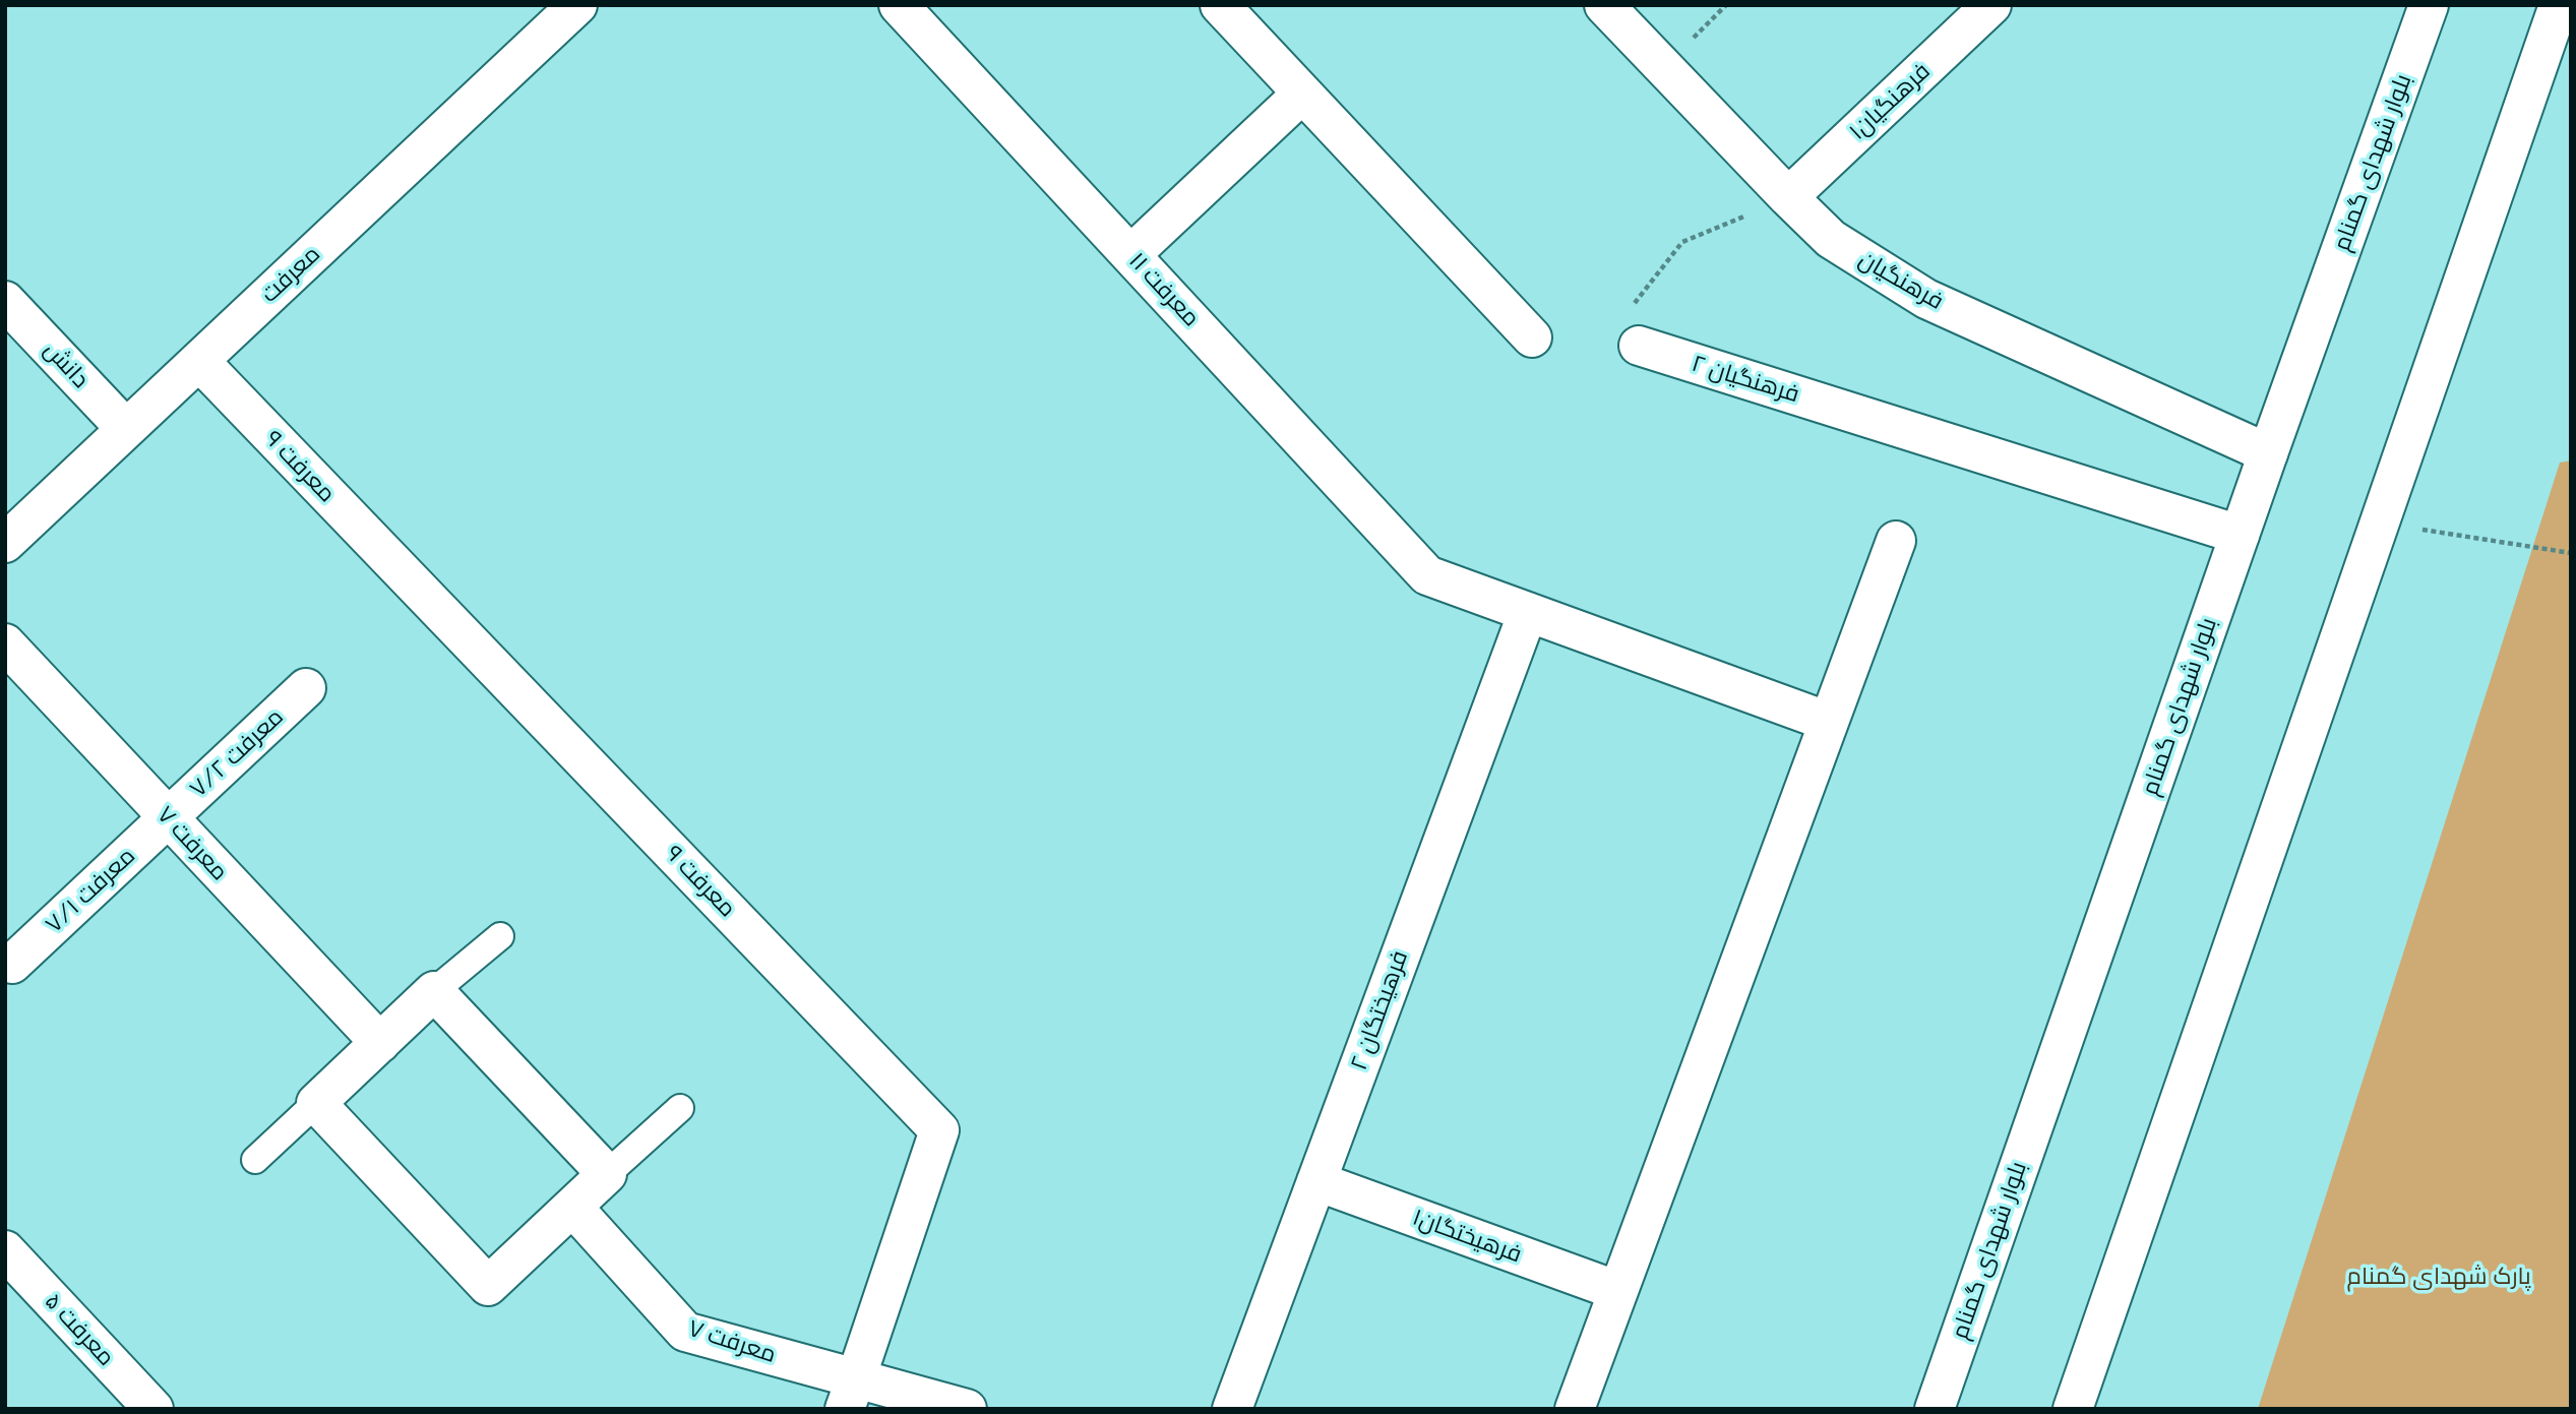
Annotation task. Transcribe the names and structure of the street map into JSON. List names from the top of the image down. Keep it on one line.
{"streets":{"street":["فرهنگیان۱","بلوار شهدای گمنام","معرفت","فرهنگیان","معرفت ۱۱","دانش","فرهنگیان ۲","معرفت ۹","معرفت ۷/۲","معرفت ۷","معرفت ۷/۱","فرهیختگان ۲","فرهیختگان۱","معرفت ۵"]},"crossings":[["فرهنگیان۱","فرهنگیان"],["بلوار شهدای گمنام","فرهنگیان"],["بلوار شهدای گمنام","فرهنگیان ۲"],["معرفت","دانش"],["معرفت","معرفت ۹"],["معرفت ۱۱","فرهیختگان ۲"],["معرفت ۹","معرفت ۷"],["معرفت ۷/۲","معرفت ۷"],["معرفت ۷/۲","معرفت ۷/۱"],["معرفت ۷","معرفت ۷/۱"],["فرهیختگان ۲","فرهیختگان۱"]],"parks":["پارک شهدای گمنام"]}
